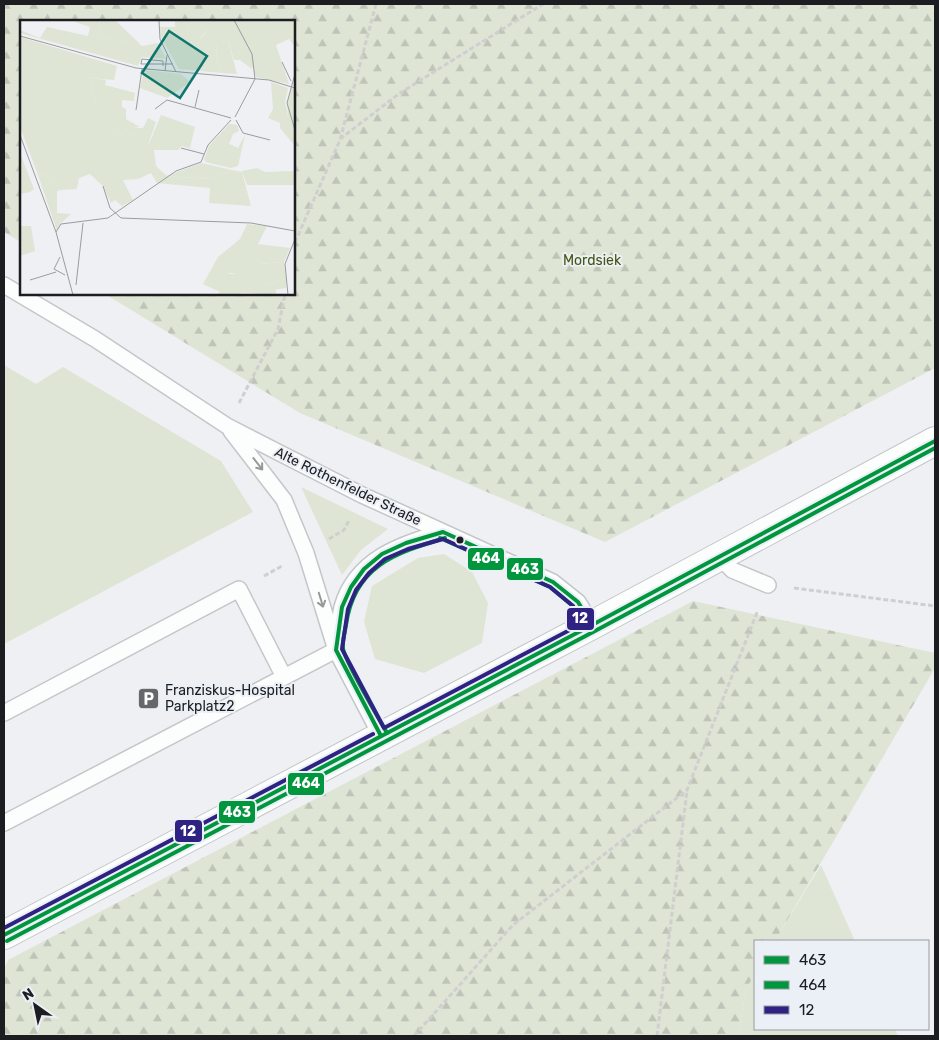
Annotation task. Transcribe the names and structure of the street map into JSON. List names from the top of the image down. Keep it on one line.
{"streets":{"lane":["Alte Rothenfelder Straße"]},"parks":["Mordsiek"],"places":{"parking":["Franziskus-Hospital Parkplatz2"]},"lines":["transit line 463","transit line 464","transit line 12"],"legend":["463","464","12"],"north":"top left"}
